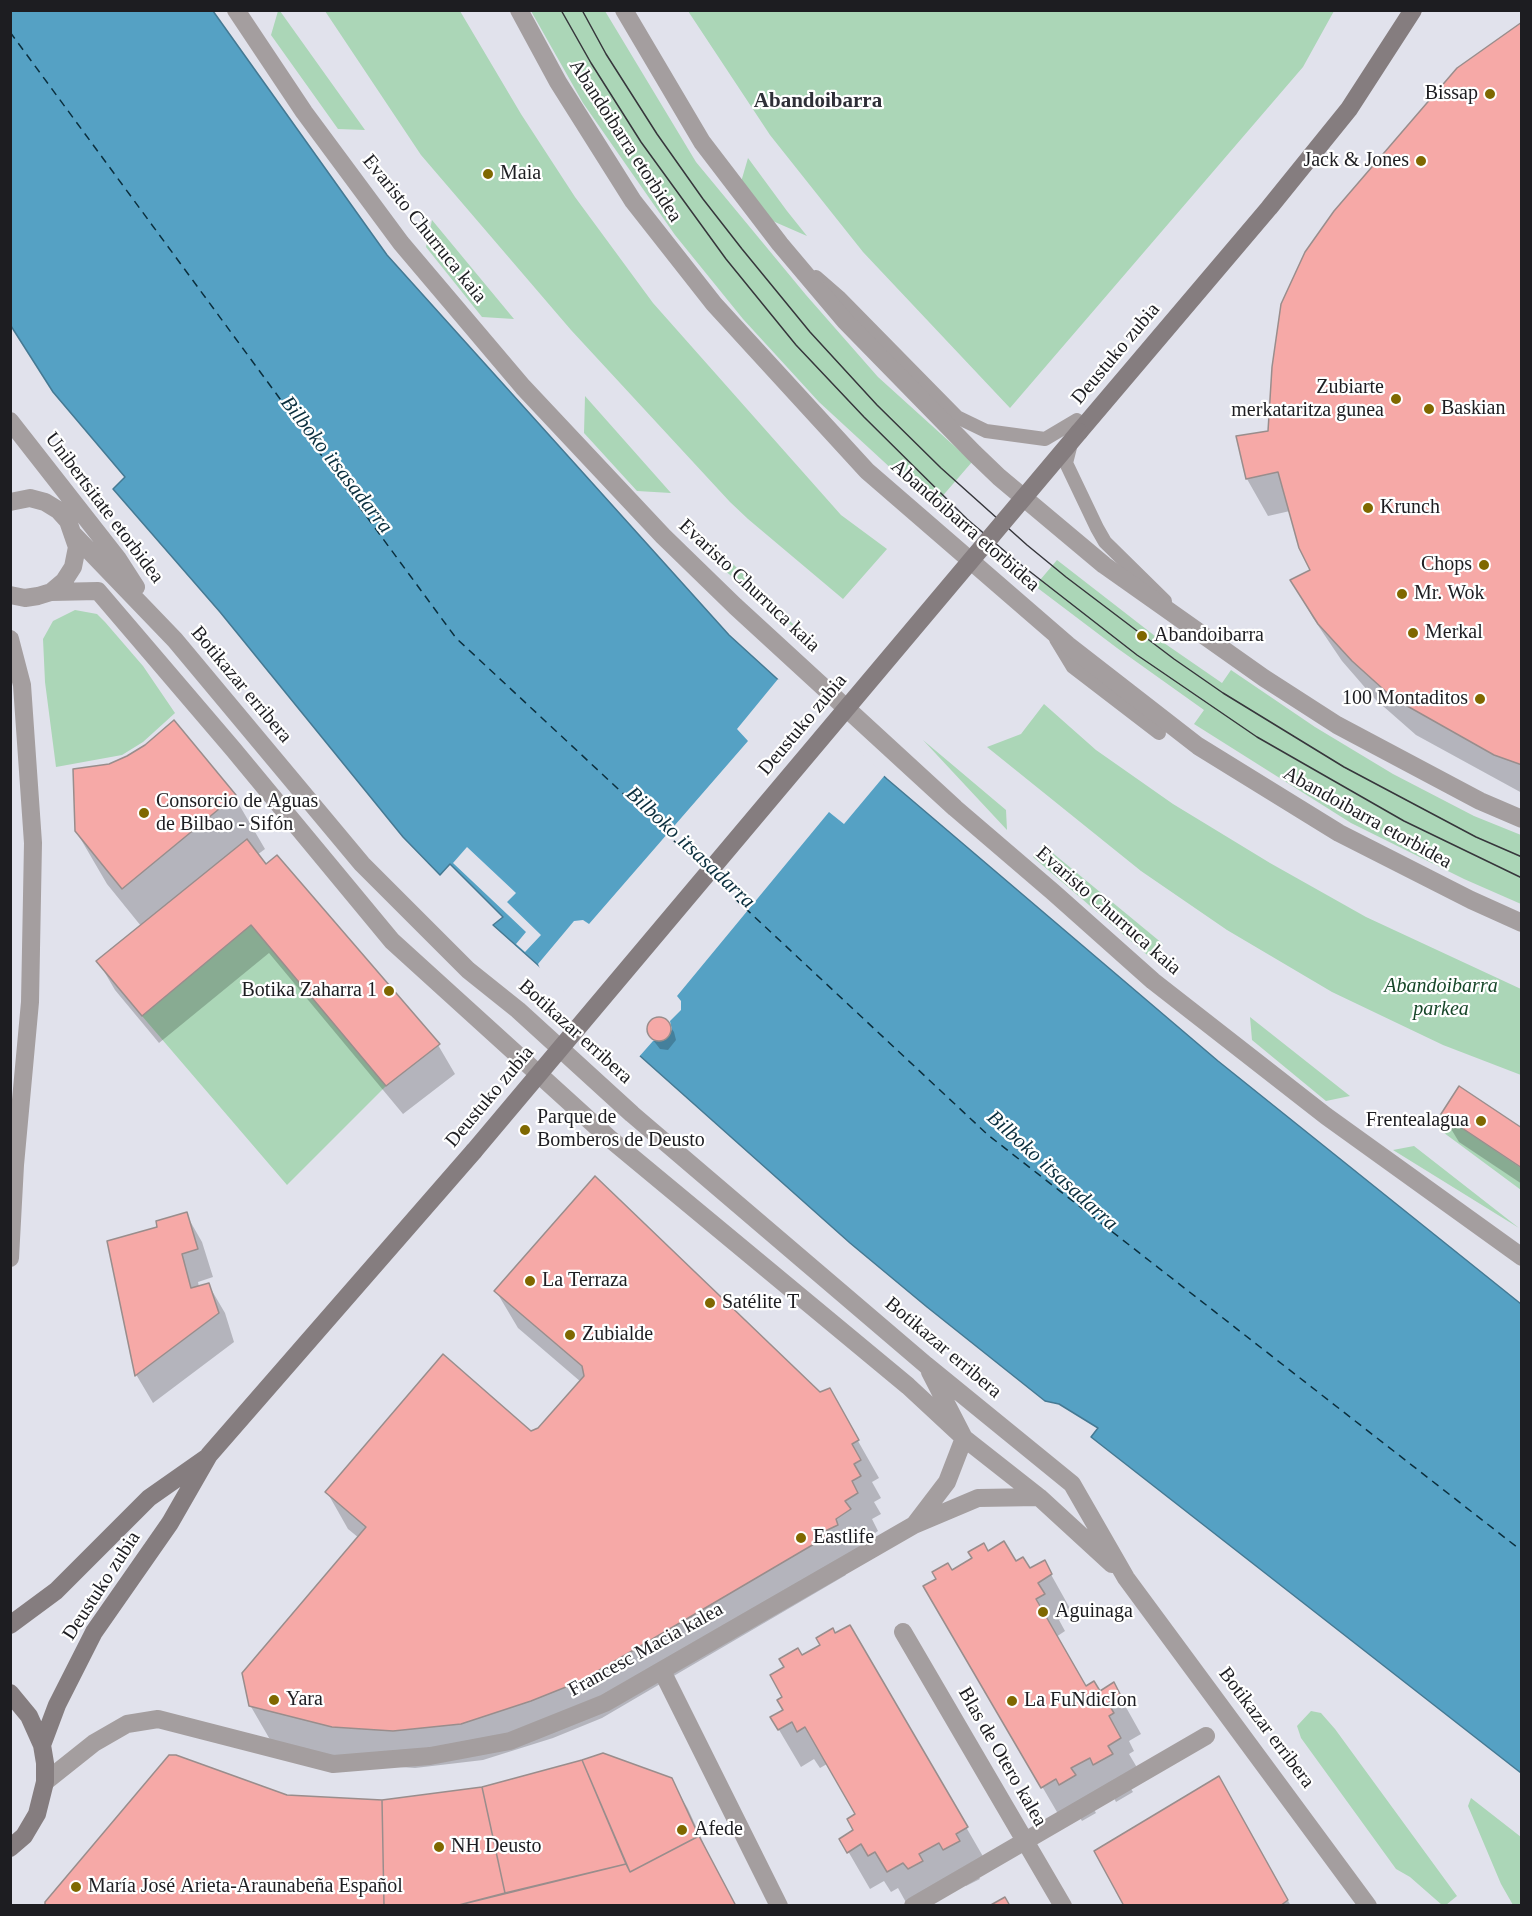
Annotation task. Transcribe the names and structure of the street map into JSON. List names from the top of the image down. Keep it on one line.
{"streets":{"main road":["Deustuko zubia"],"street":["Abandoibarra etorbidea","Evaristo Churruca kaia","Unibertsitate etorbidea","Botikazar erribera","Francesc Macia kalea","Blas de Otero kalea"]},"crossings":[["Unibertsitate etorbidea","Botikazar erribera"],["Botikazar erribera","Francesc Macia kalea"]],"districts":["Abandoibarra"],"water":["Bilboko itsasadarra"],"parks":["Abandoibarra parkea"],"places":["Bissap","Jack & Jones","Maia","Zubiarte merkataritza gunea","Baskian","Krunch","Chops","Mr. Wok","Merkal","Abandoibarra","100 Montaditos","Consorcio de Aguas de Bilbao - Sifón","Botika Zaharra 1","Frentealagua","Parque de Bomberos de Deusto","La Terraza","Satélite T","Zubialde","Eastlife","Aguinaga","Yara","La FuNdicIon","Afede","NH Deusto","María José Arieta-Araunabeña Español"]}
